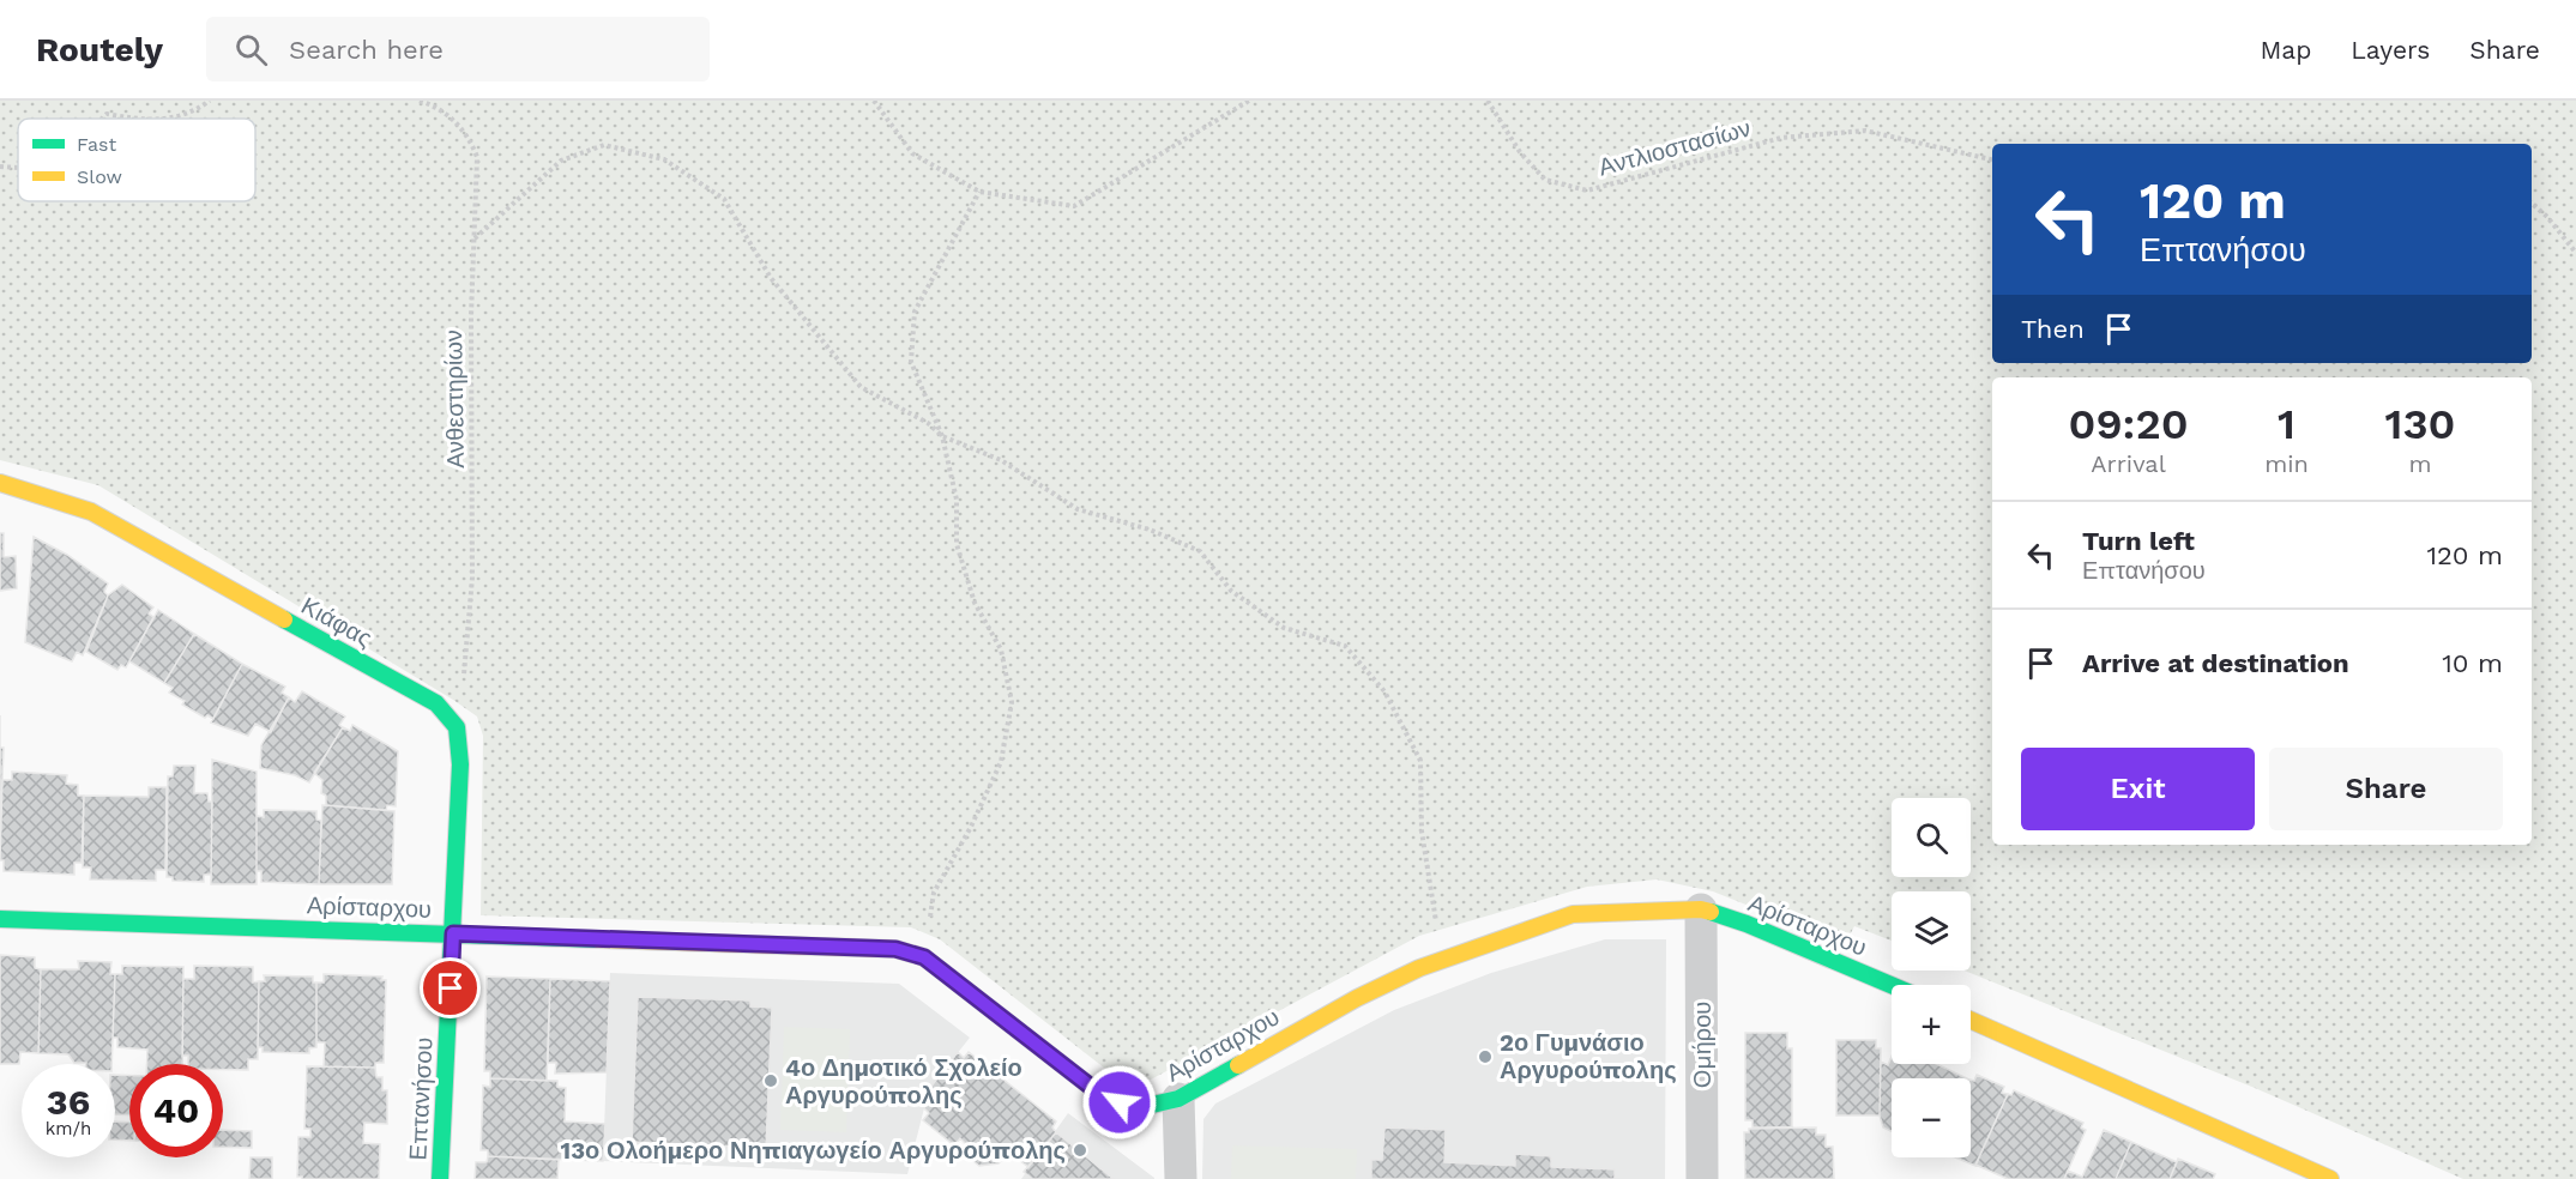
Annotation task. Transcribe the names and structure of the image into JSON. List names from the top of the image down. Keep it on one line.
{"streets":{"street":["Κιάφας","Αρίσταρχου","Ομήρου","Επτανήσου"],"path":["Αντλιοστασίων","Ανθεστηρίων"]},"crossings":[["Ανθεστηρίων","Κιάφας"],["Αρίσταρχου","Ομήρου"],["Αρίσταρχου","Επτανήσου"]],"places":["2ο Γυμνάσιο Αργυρούπολης","4ο Δημοτικό Σχολείο Αργυρούπολης","13ο Ολοήμερο Νηπιαγωγείο Αργυρούπολης"],"legend":["Fast","Slow"],"page":{"header":"Routely","search":"Search here","nav":["Map","Layers","Share"],"turn":["120 m","Επτανήσου"],"then":"Then","eta":["09:20","Arrival","1","min","130","m"],"list":[{"name":"Turn left","note":"Επτανήσου","value":"120 m"},{"name":"Arrive at destination","value":"10 m"}],"buttons":["Exit","Share"],"map_buttons":["+","−"],"speed":"36 km/h","limit":"40"}}
